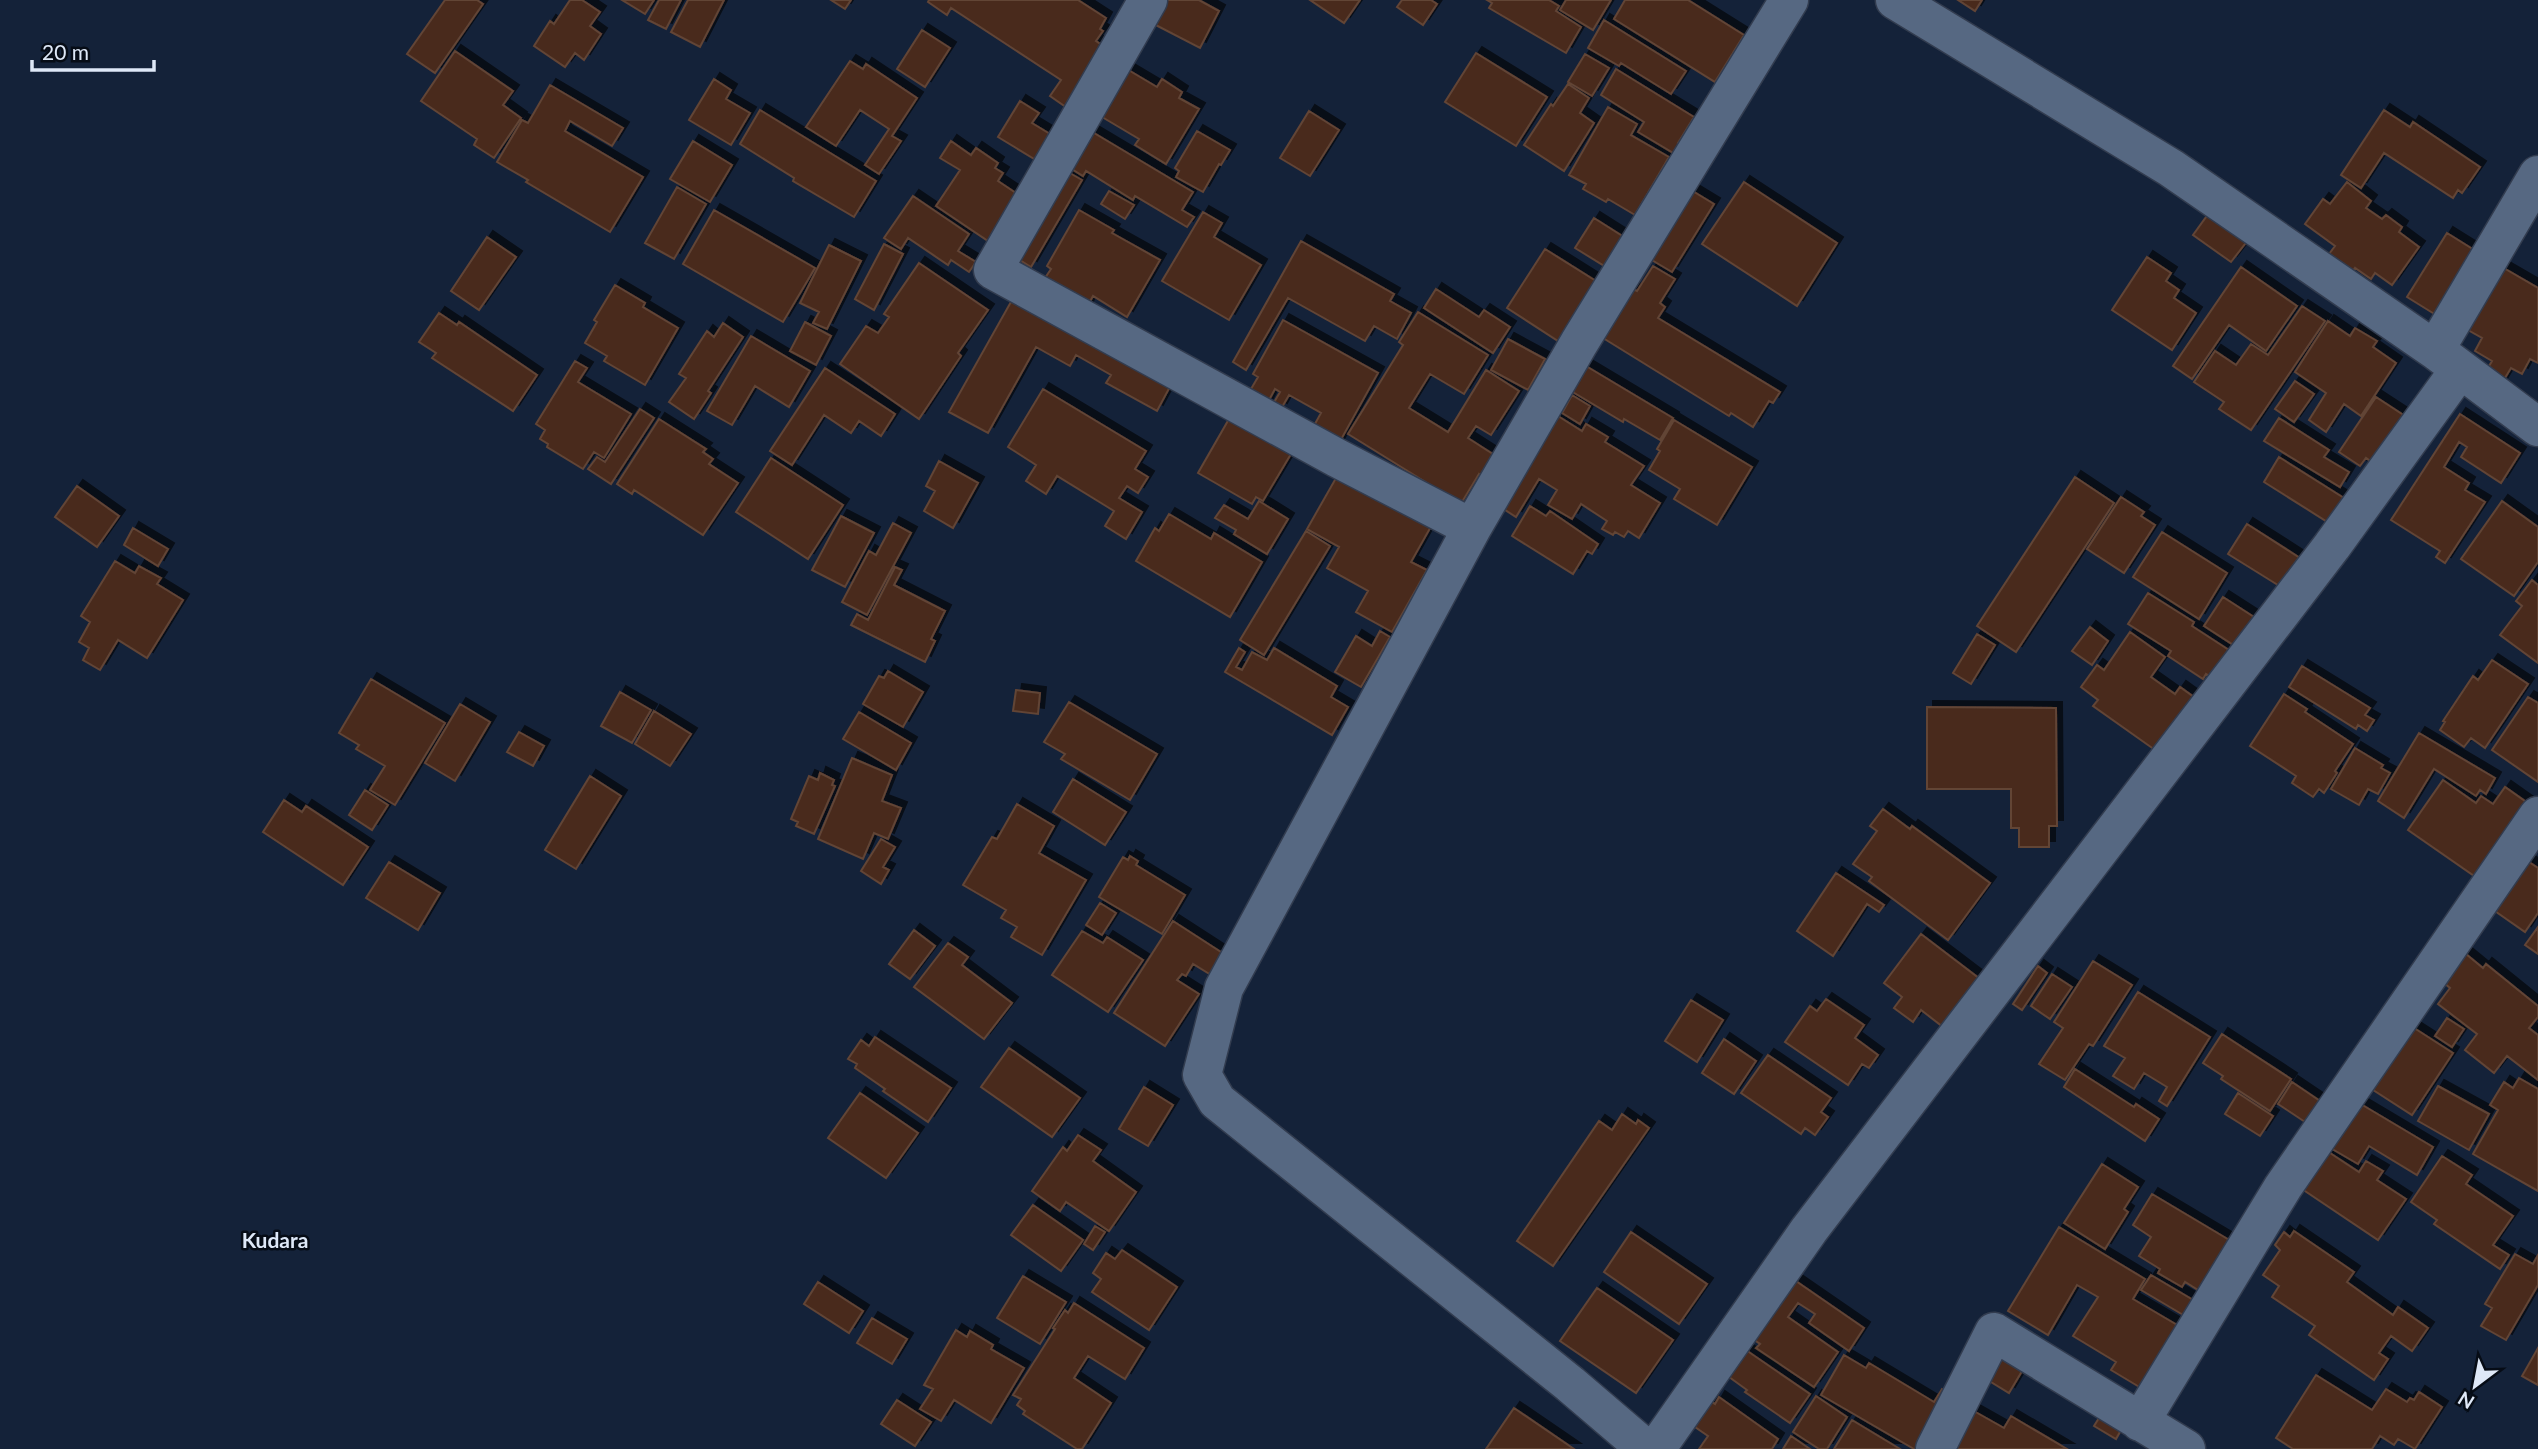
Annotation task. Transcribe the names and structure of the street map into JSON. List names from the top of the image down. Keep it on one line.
{"districts":["Kudara"],"scale_bar":"20 m","north":"bottom left"}
